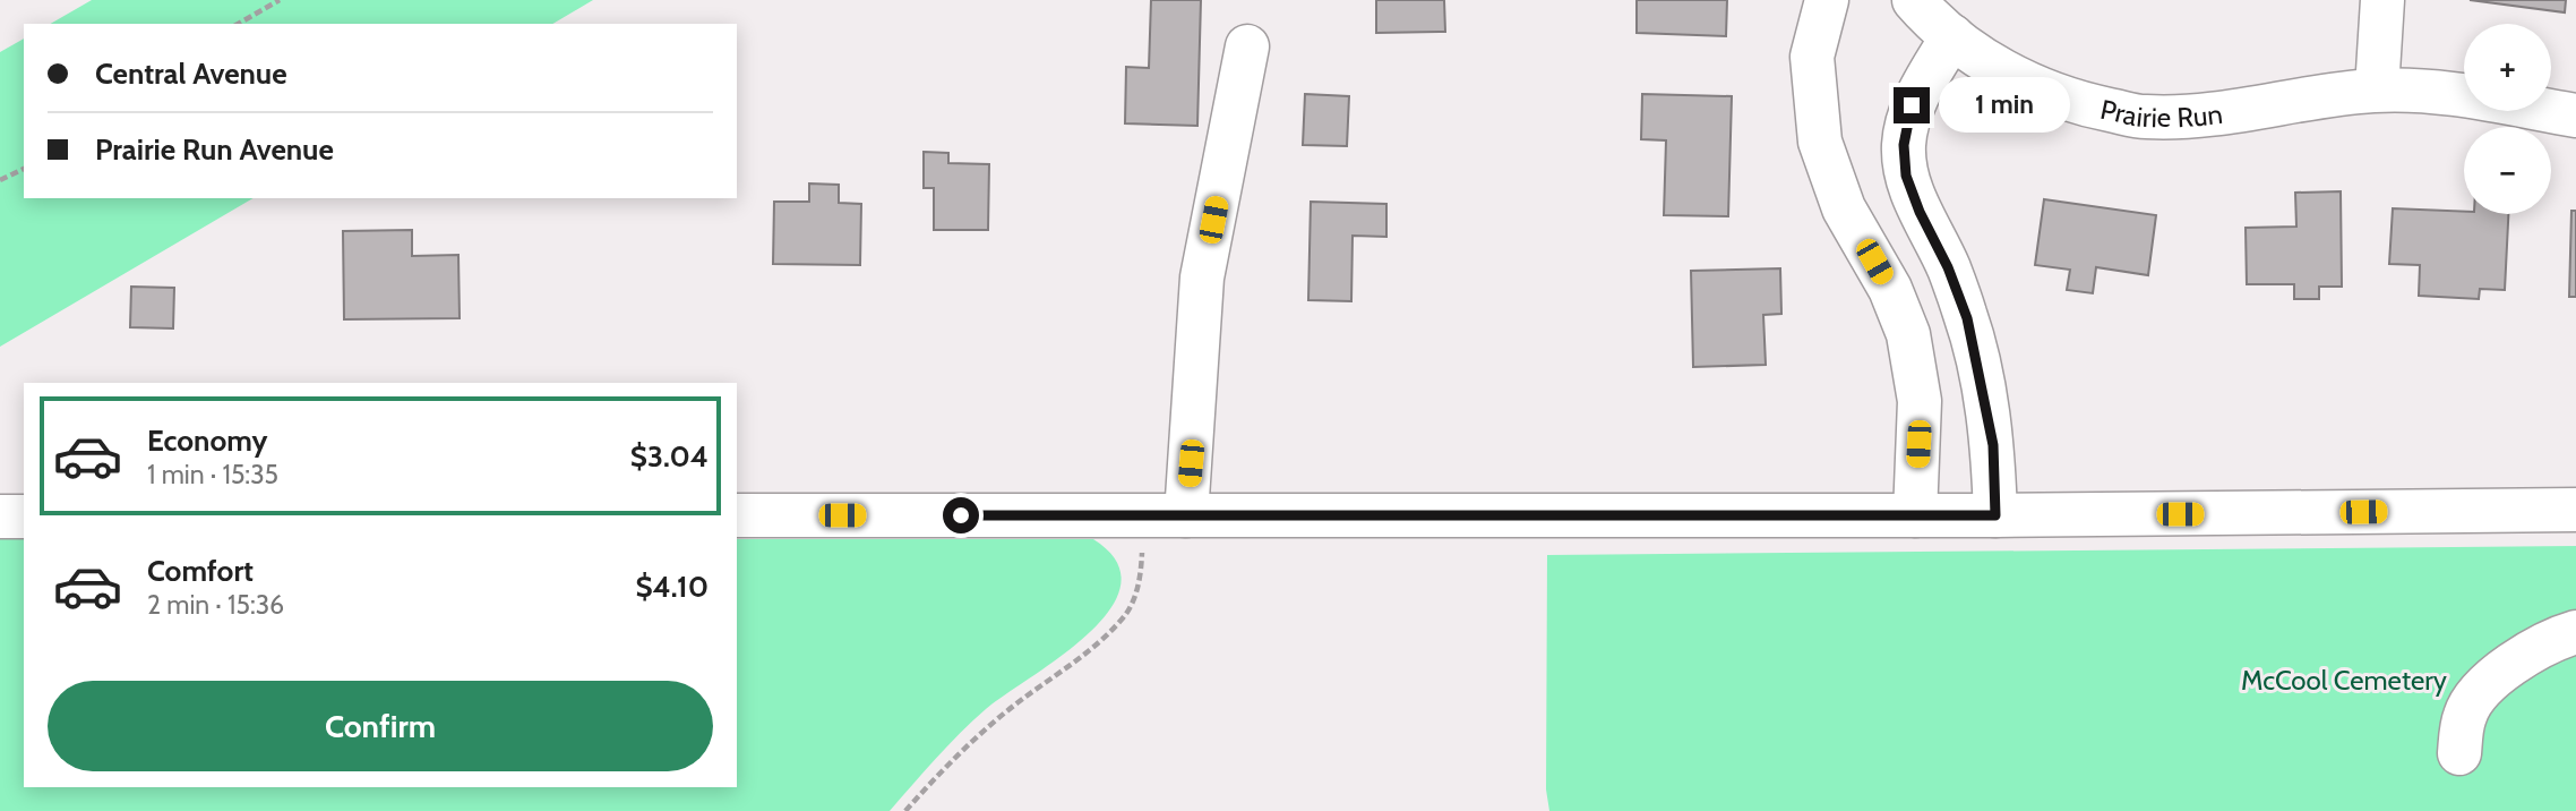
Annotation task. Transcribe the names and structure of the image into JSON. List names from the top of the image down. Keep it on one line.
{"streets":{"street":["Prairie Run"]},"parks":["McCool Cemetery"],"page":{"map_buttons":["+","−"],"banner":["Central Avenue","Prairie Run Avenue"],"bubble":"1 min","list":[{"name":"Economy","note":"1 min · 15:35","value":"$3.04"},{"name":"Comfort","note":"2 min · 15:36","value":"$4.10"}],"buttons":"Confirm"}}
